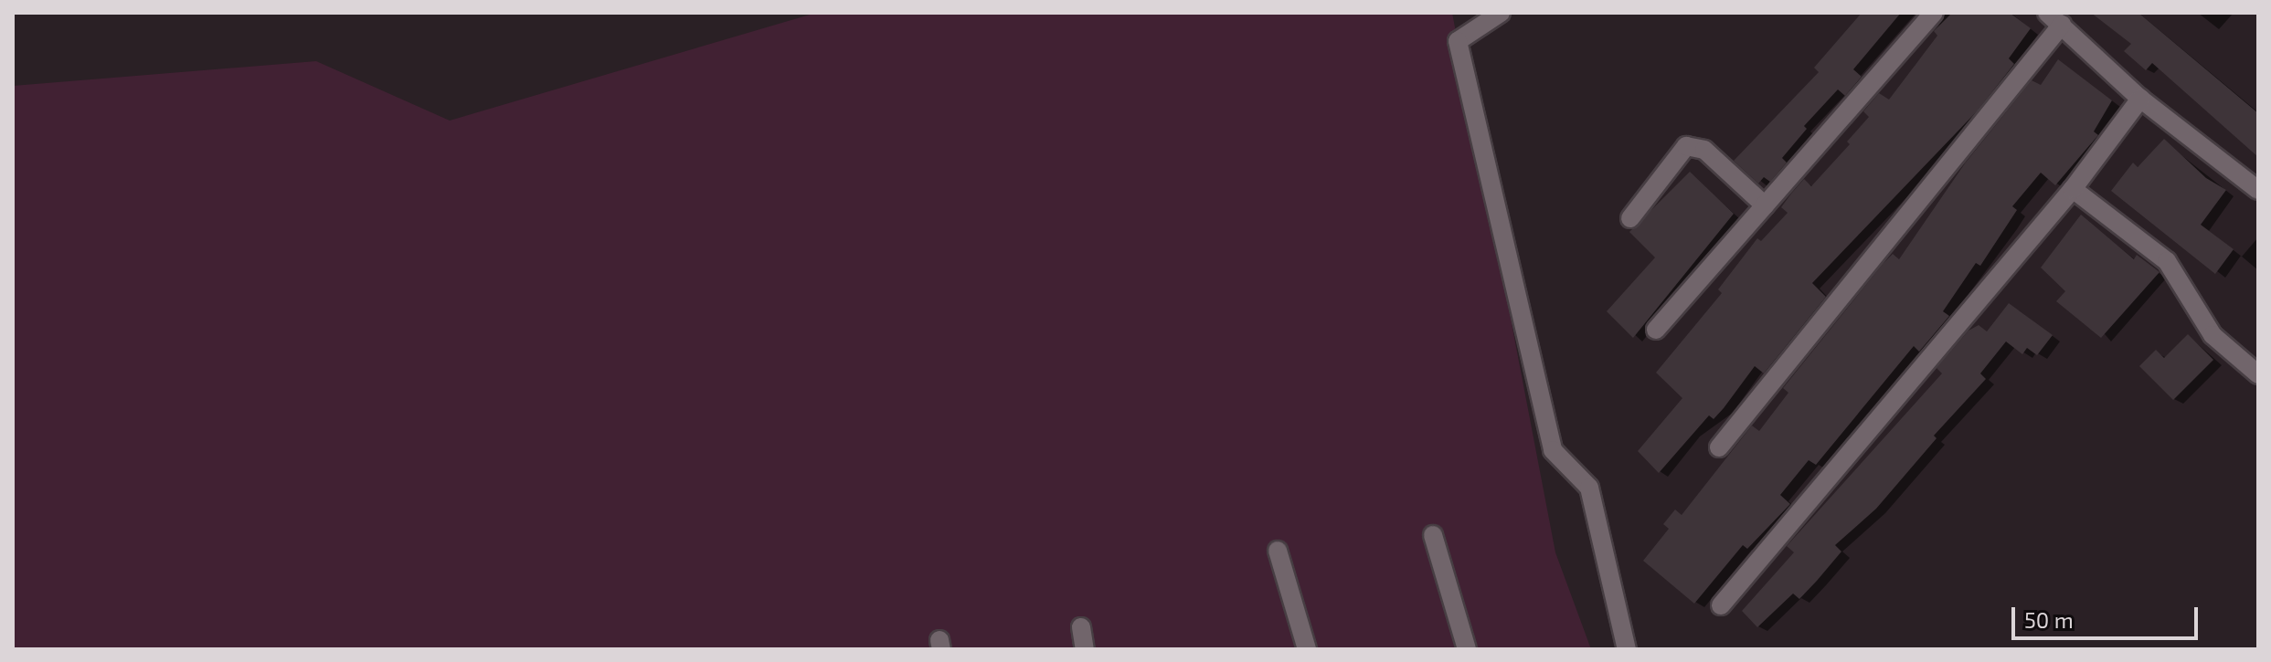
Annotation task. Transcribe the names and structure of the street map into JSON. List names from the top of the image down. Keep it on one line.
{"scale_bar":"50 m"}
